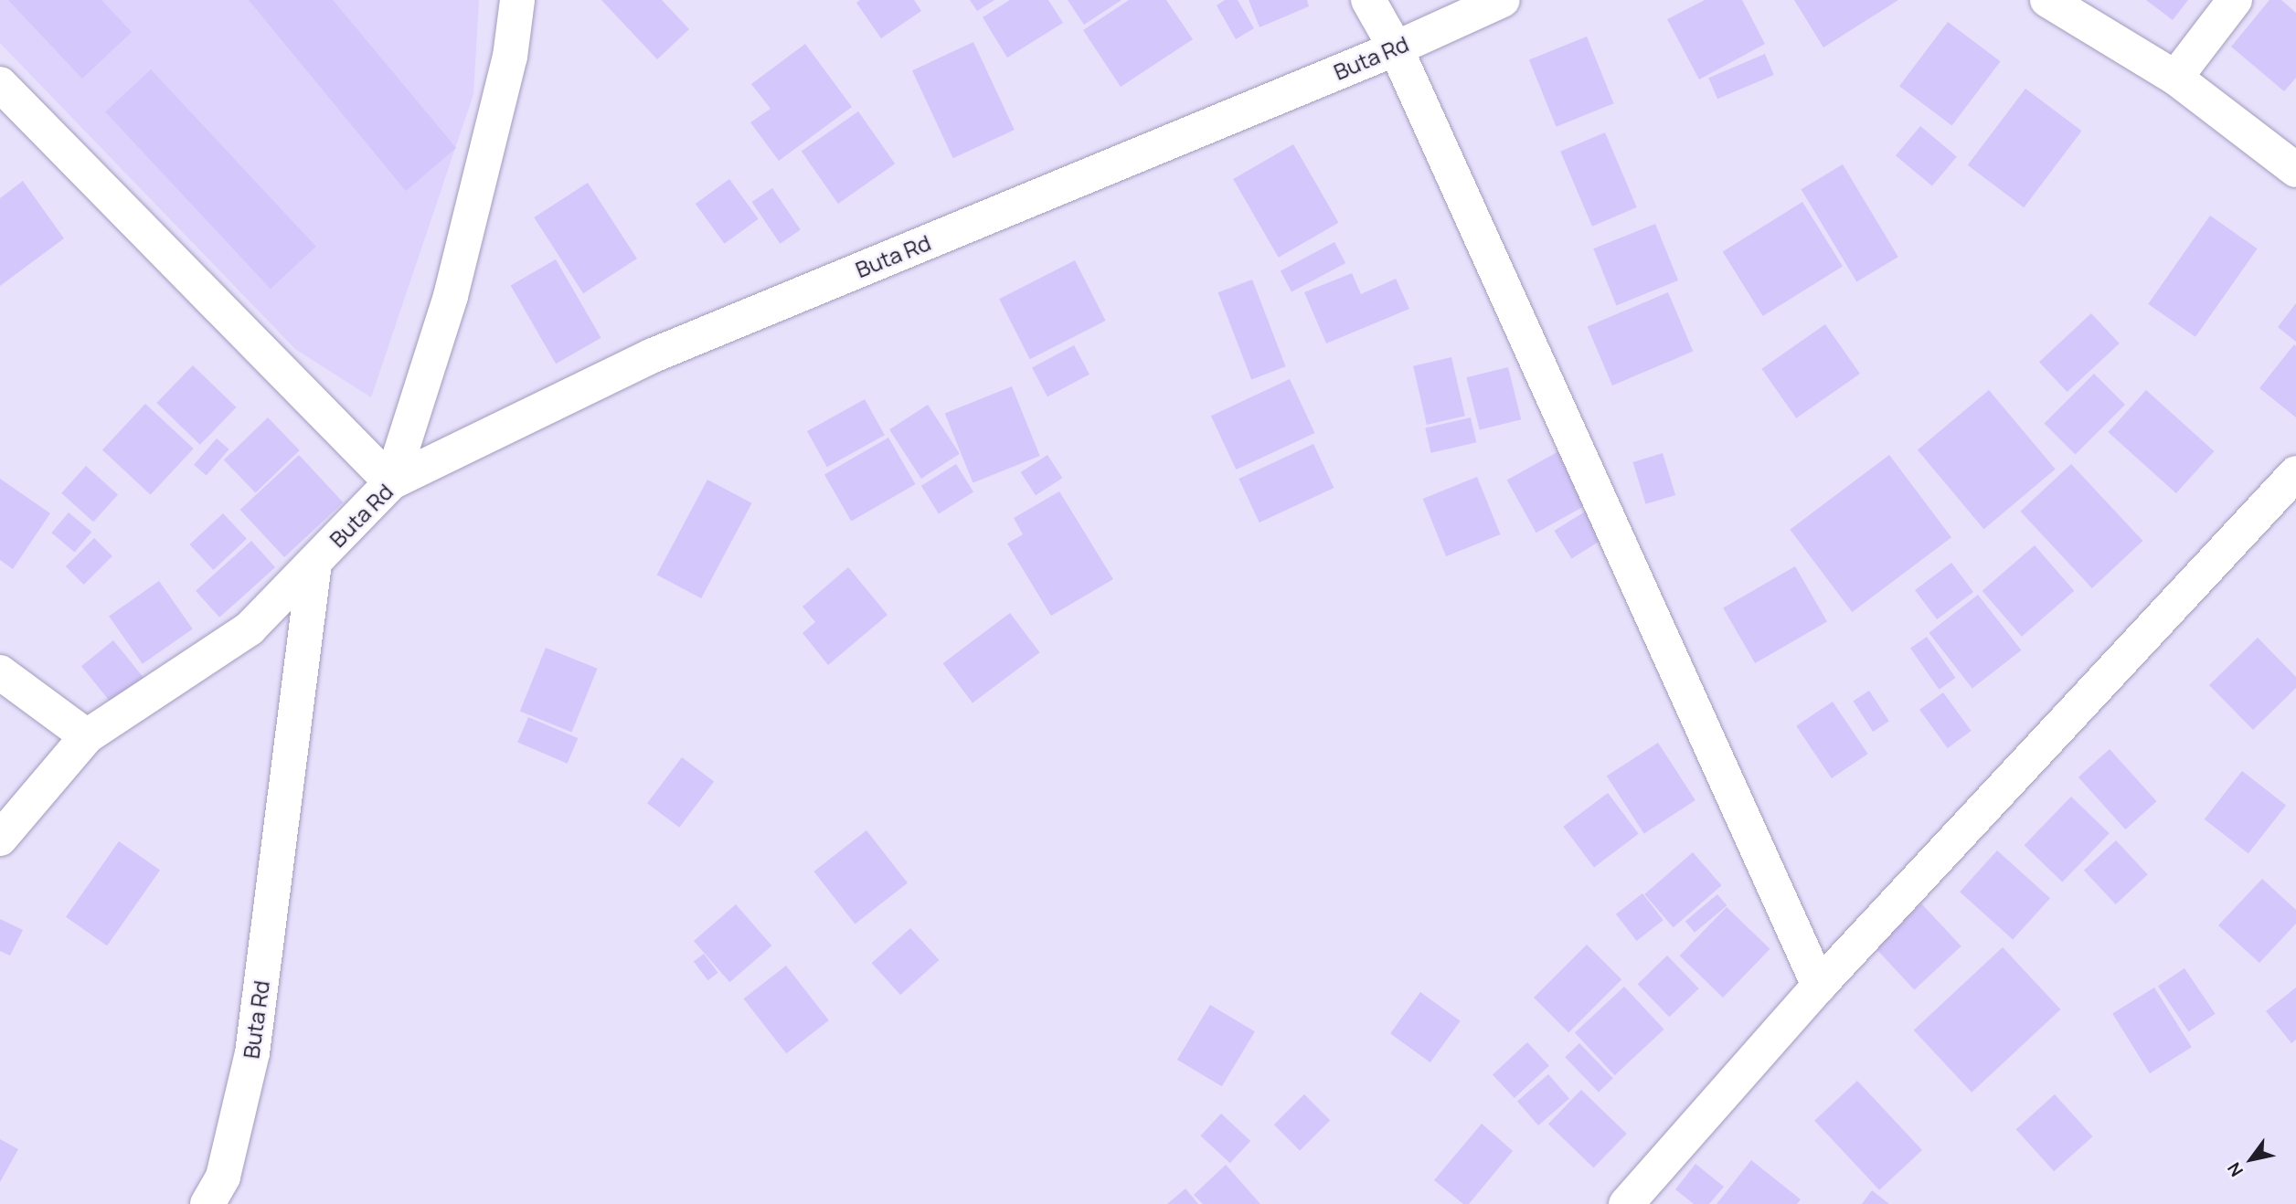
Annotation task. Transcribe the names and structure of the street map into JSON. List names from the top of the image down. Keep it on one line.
{"streets":{"street":["Buta Rd"]},"north":"bottom left"}
